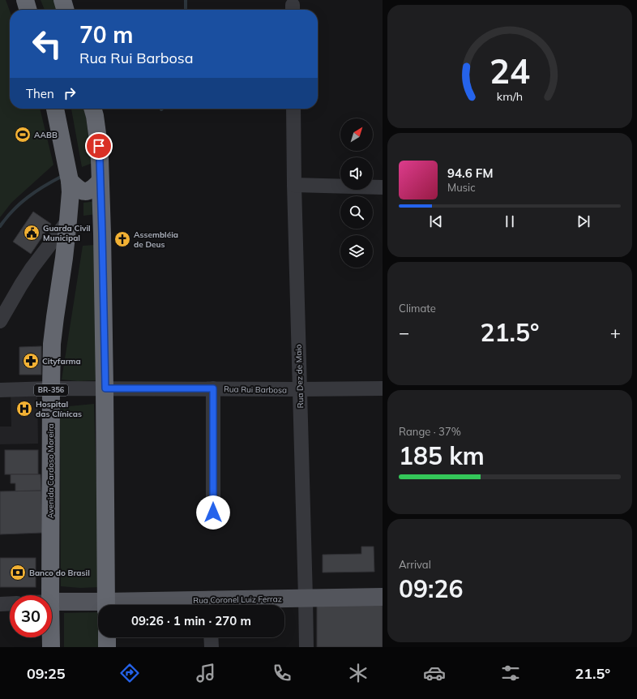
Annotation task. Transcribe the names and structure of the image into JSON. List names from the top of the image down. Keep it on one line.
{"streets":{"highway":["BR-356","Avenida Cardoso Moreira"],"main road":["Rua Coronel Luiz Ferraz"],"street":["Rua Dez de Maio","Rua Rui Barbosa"]},"crossings":[["Rua Dez de Maio","Rua Rui Barbosa"],["Rua Dez de Maio","Rua Coronel Luiz Ferraz"],["Rua Rui Barbosa","Avenida Cardoso Moreira"],["BR-356","Avenida Cardoso Moreira"]],"places":{"sports":["AABB"],"public building":["Guarda Civil Municipal"],"church":["Assembléia de Deus"],"pharmacy":["Cityfarma"],"hospital":["Hospital das Clínicas"],"bank":["Banco do Brasil"]},"north":"top right","page":{"turn":["70 m","Rua Rui Barbosa"],"then":"Then","song":["94.6 FM","Music"],"tile":["Climate",["Range · 37%","185 km"],["Arrival","09:26"]],"heat":["−","21.5°","+"],"limit":"30","trip":"09:26 · 1 min · 270 m","tabs":["09:25","21.5°"],"gauge":["24","km/h"]}}
